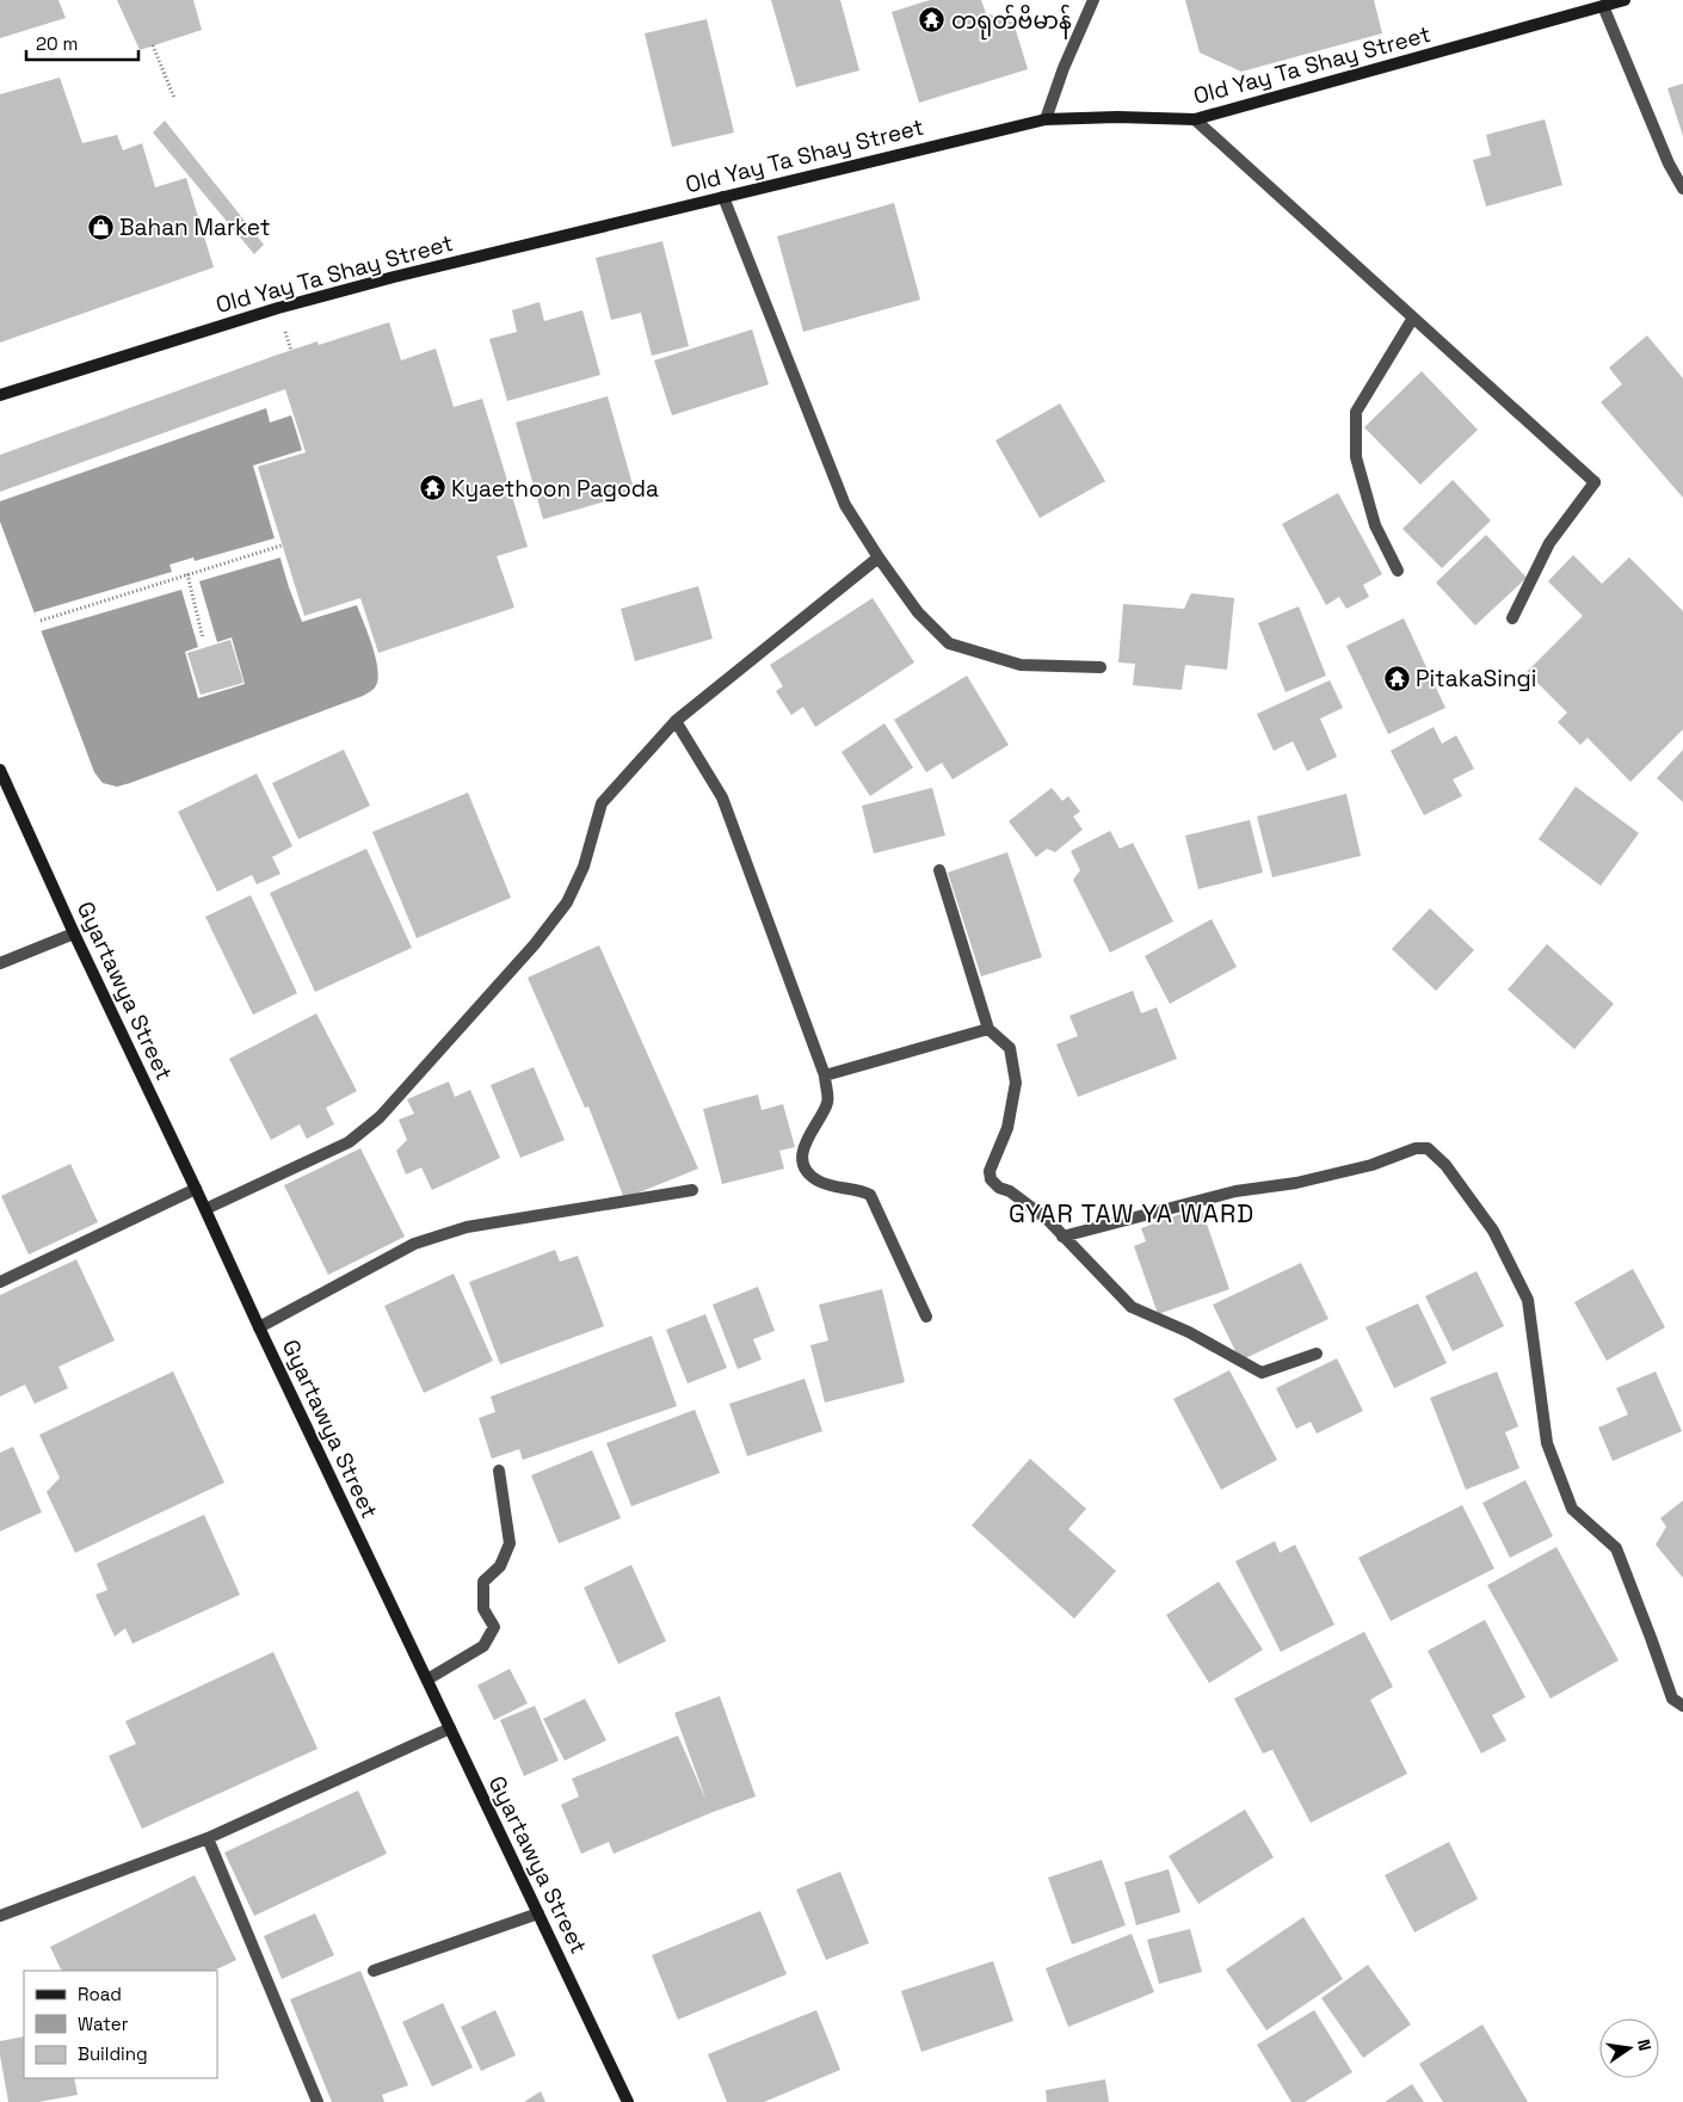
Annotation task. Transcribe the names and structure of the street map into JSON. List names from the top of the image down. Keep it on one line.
{"streets":{"main road":["Old Yay Ta Shay Street","Gyartawya Street"]},"districts":["GYAR TAW YA WARD"],"places":{"temple":["တရုတ်ဗိမာန်","Kyaethoon Pagoda","PitakaSingi"],"shop":["Bahan Market"]},"legend":["Road","Water","Building"],"scale_bar":"20 m","north":"right"}
